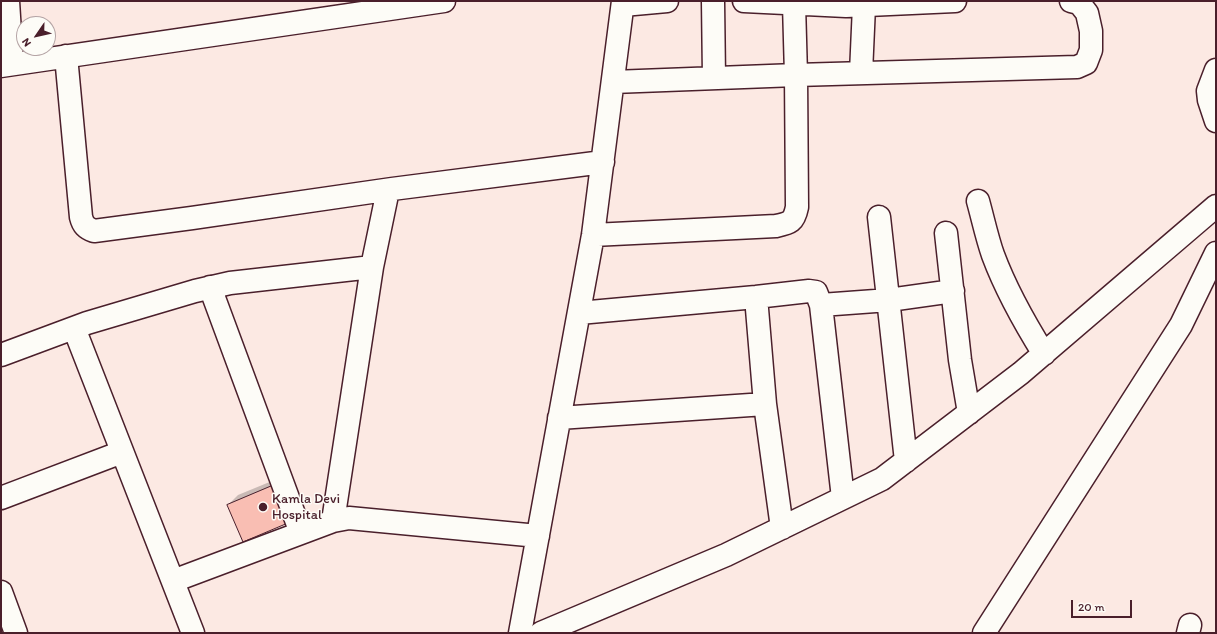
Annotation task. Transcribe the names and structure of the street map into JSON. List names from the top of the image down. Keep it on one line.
{"places":["Kamla Devi Hospital"],"scale_bar":"20 m","north":"bottom left"}
